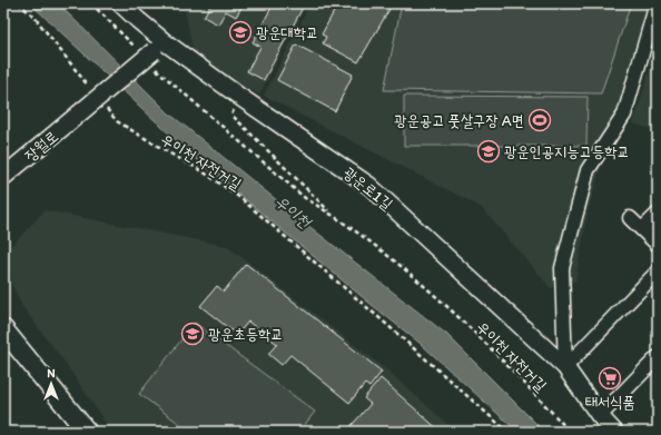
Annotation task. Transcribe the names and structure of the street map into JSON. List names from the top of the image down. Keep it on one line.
{"streets":{"street":["장월로","광운로1길"],"path":["우이천 자전거길"]},"crossings":[["장월로","우이천 자전거길"],["장월로","광운로1길"],["우이천 자전거길","광운로1길"]],"water":["우이천"],"places":{"school or university":["광운대학교","광운인공지능고등학교","광운초등학교"],"sports":["광운공고 풋살구장 A면"],"supermarket":["태서식품"]},"north":"top"}
